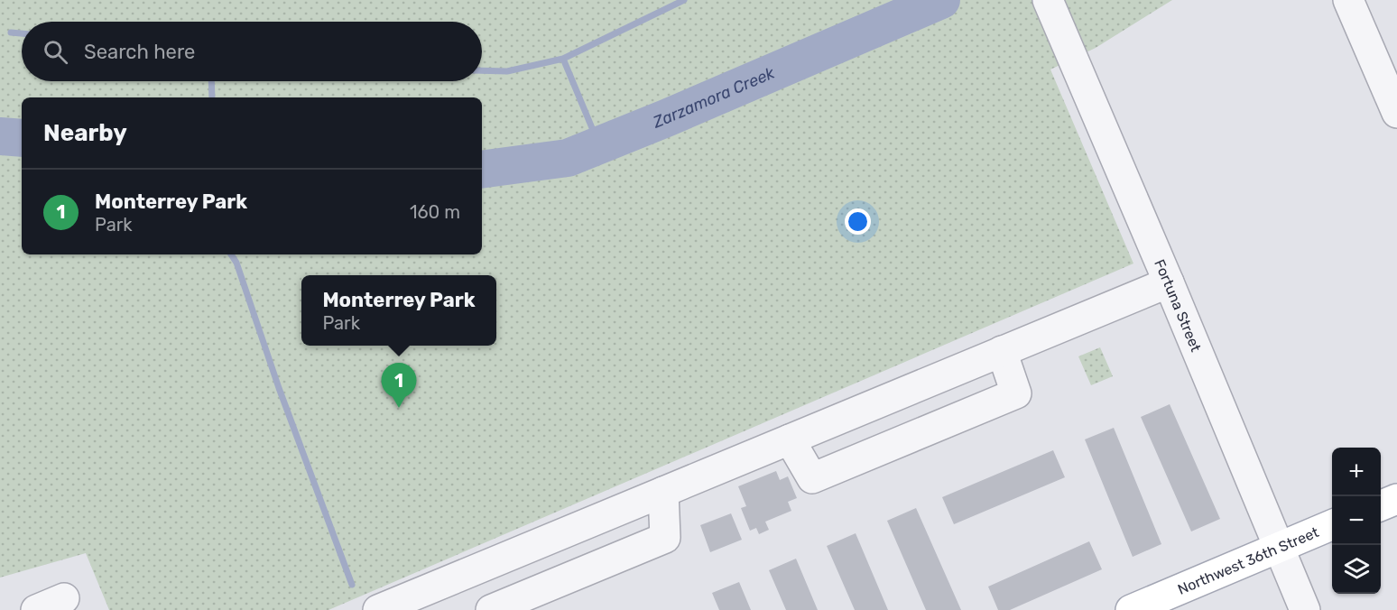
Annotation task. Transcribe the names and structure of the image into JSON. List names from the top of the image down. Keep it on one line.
{"streets":{"main road":["Northwest 36th Street"],"street":["Fortuna Street"]},"crossings":[["Fortuna Street","Northwest 36th Street"]],"water":["Zarzamora Creek"],"page":{"search":"Search here","heading":"Nearby","list":[{"mark":"1","name":"Monterrey Park","note":"Park","value":"160 m"}],"popup":["Monterrey Park","Park"],"pins":"1","map_buttons":["+","−"]}}
